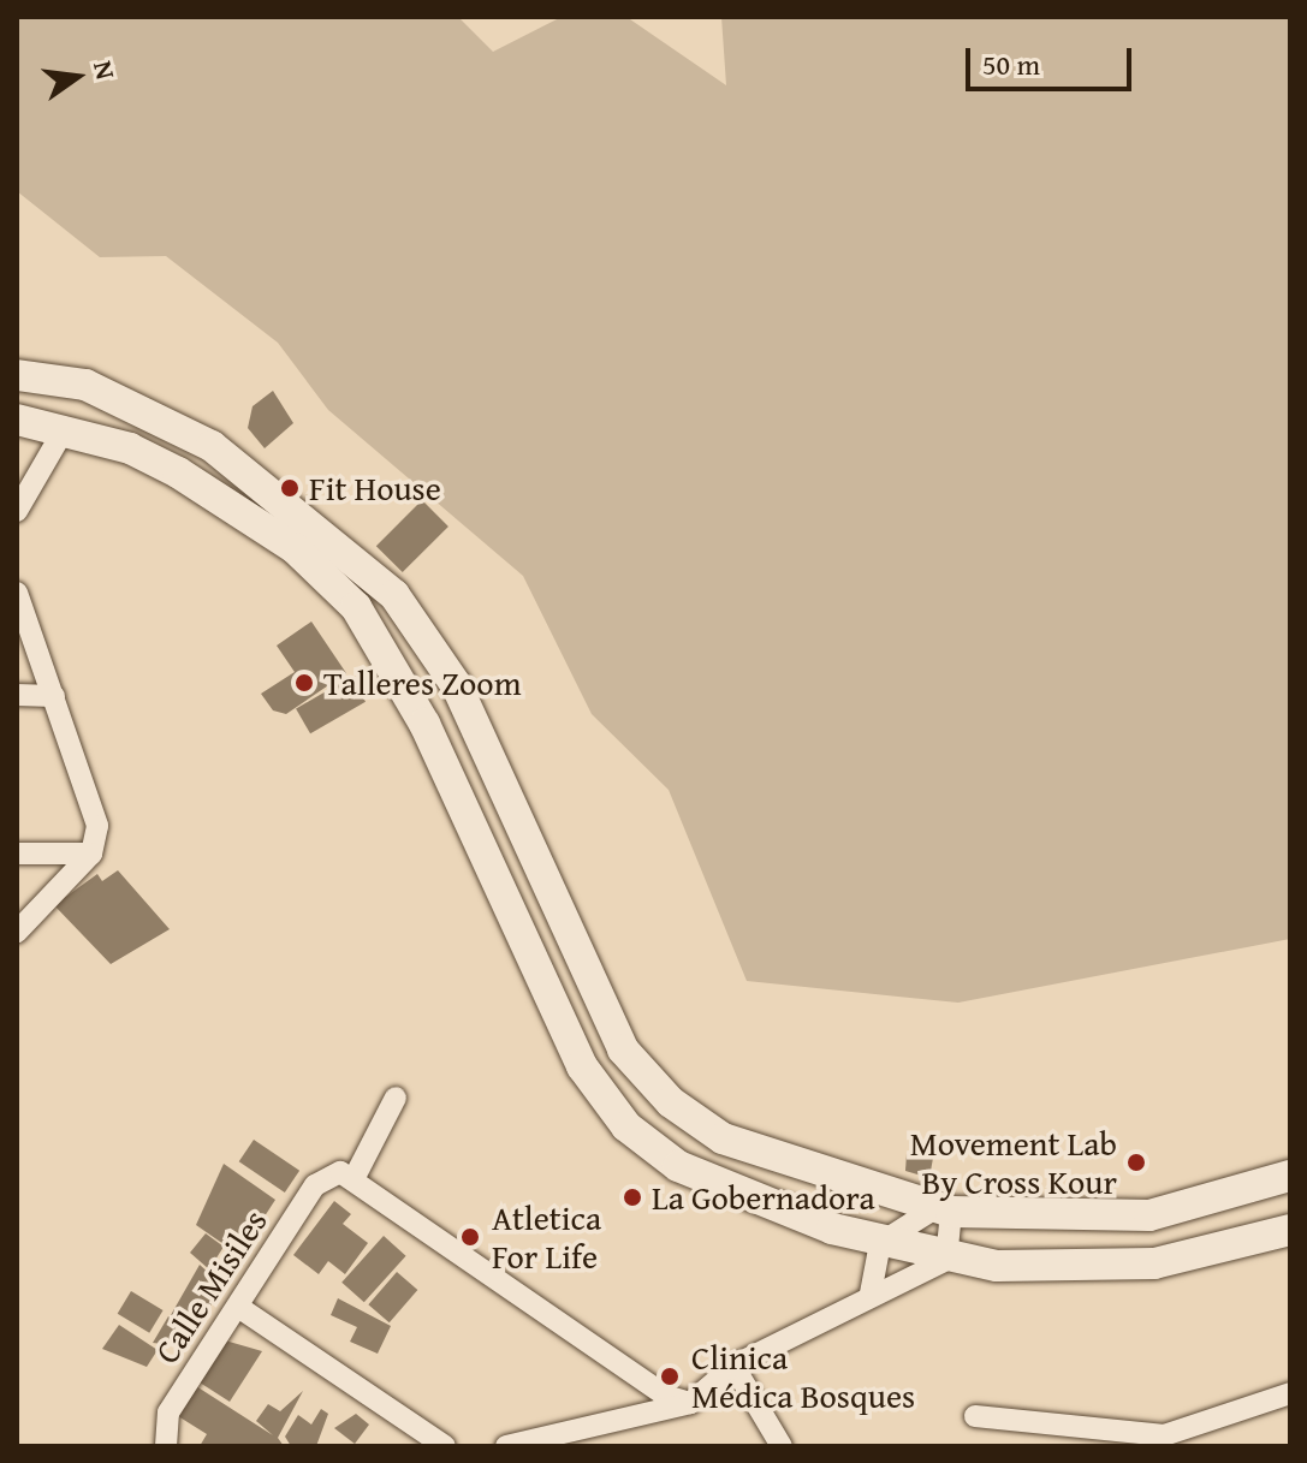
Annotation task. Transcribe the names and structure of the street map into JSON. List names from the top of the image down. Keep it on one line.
{"streets":{"street":["Calle Misiles"]},"places":["Fit House","Talleres Zoom","Movement Lab By Cross Kour","La Gobernadora","Atletica For Life","Clinica Médica Bosques"],"scale_bar":"50 m","north":"right"}
